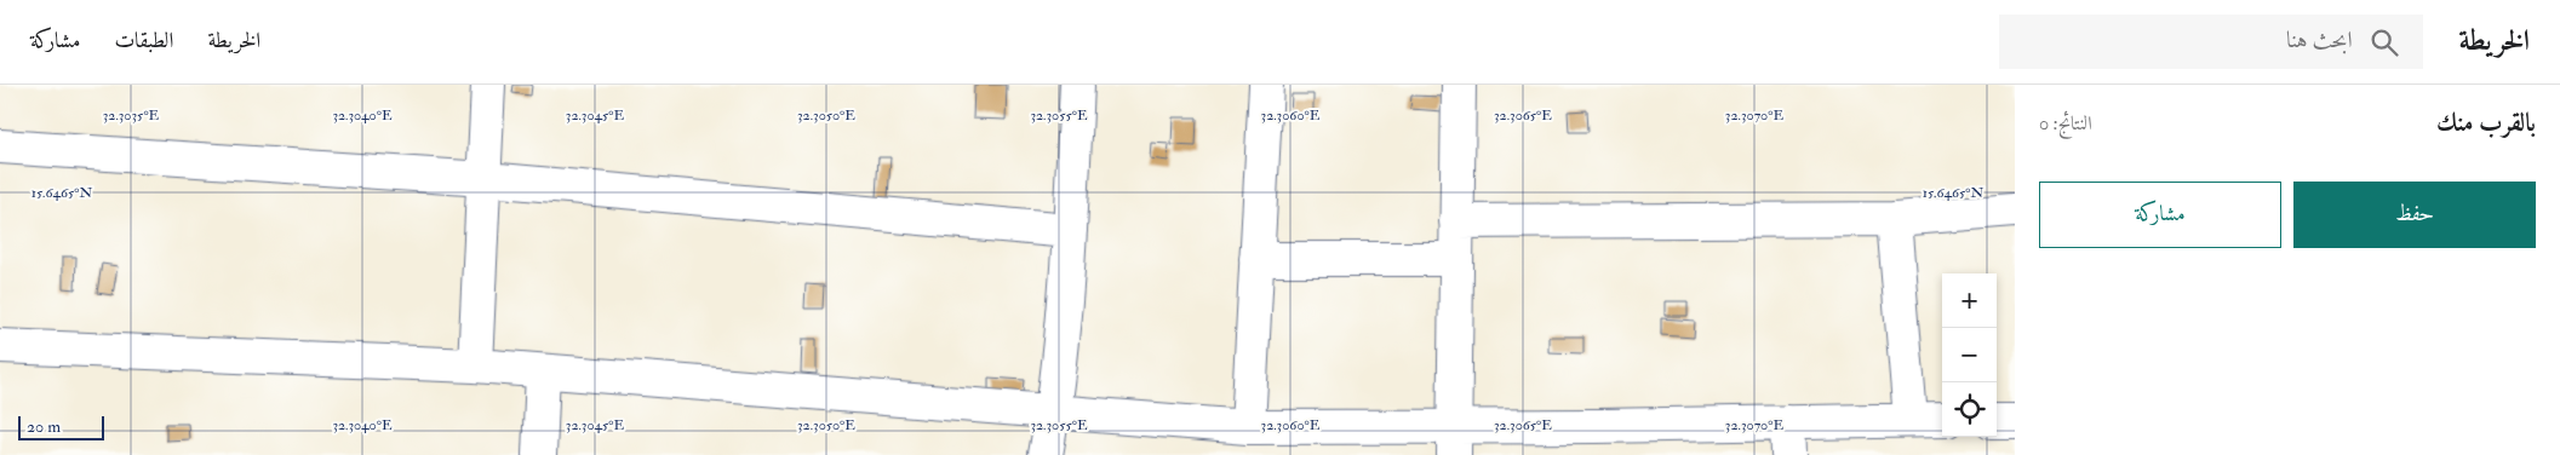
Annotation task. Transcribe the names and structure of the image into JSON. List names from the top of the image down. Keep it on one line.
{"scale_bar":"20 m","page":{"header":"الخريطة","search":"ابحث هنا","nav":["الخريطة","الطبقات","مشاركة"],"heading":["بالقرب منك","النتائج: 0"],"buttons":["حفظ","مشاركة"],"map_buttons":["+","−"],"scale":"20 m"},"coordinates":["32.3035°E","32.3040°E","32.3045°E","32.3050°E","32.3055°E","32.3060°E","32.3065°E","32.3070°E","15.6465°N"]}
